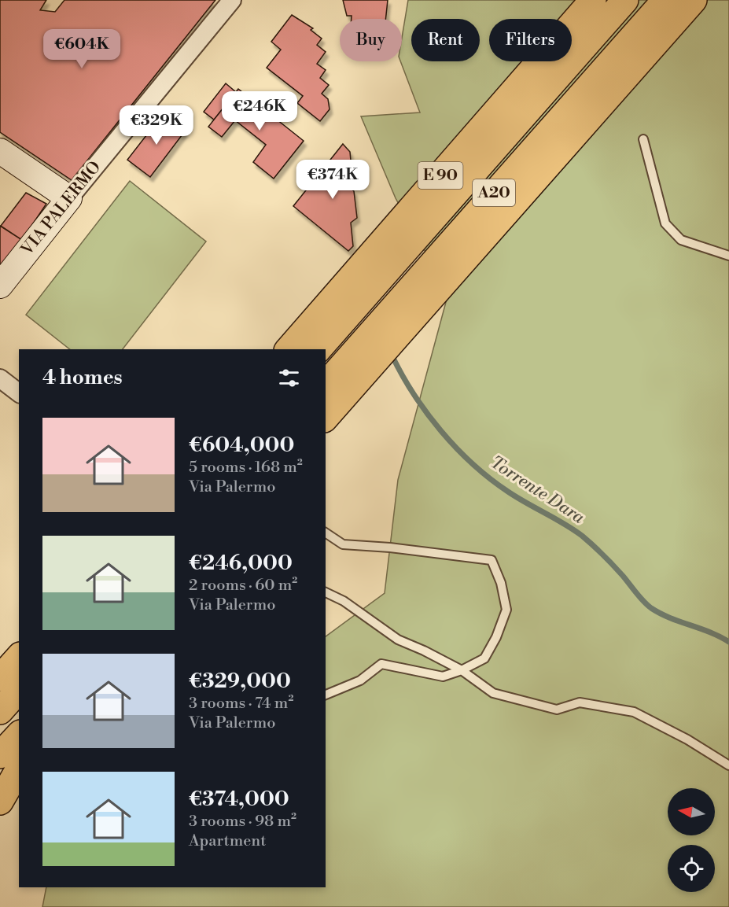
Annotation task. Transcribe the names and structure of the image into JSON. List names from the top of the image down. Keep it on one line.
{"streets":{"highway":["E 90","A20"],"main road":["VIA PALERMO"]},"water":["Torrente Dara"],"north":"left","page":{"chip":["Buy","Rent","Filters"],"price":["€604K","€246K","€329K","€374K"],"heading":"4 homes","list":[{"name":"€604,000","note":"5 rooms · 168 m² · Via Palermo"},{"name":"€246,000","note":"2 rooms · 60 m² · Via Palermo"},{"name":"€329,000","note":"3 rooms · 74 m² · Via Palermo"},{"name":"€374,000","note":"3 rooms · 98 m² · Apartment"}]}}
